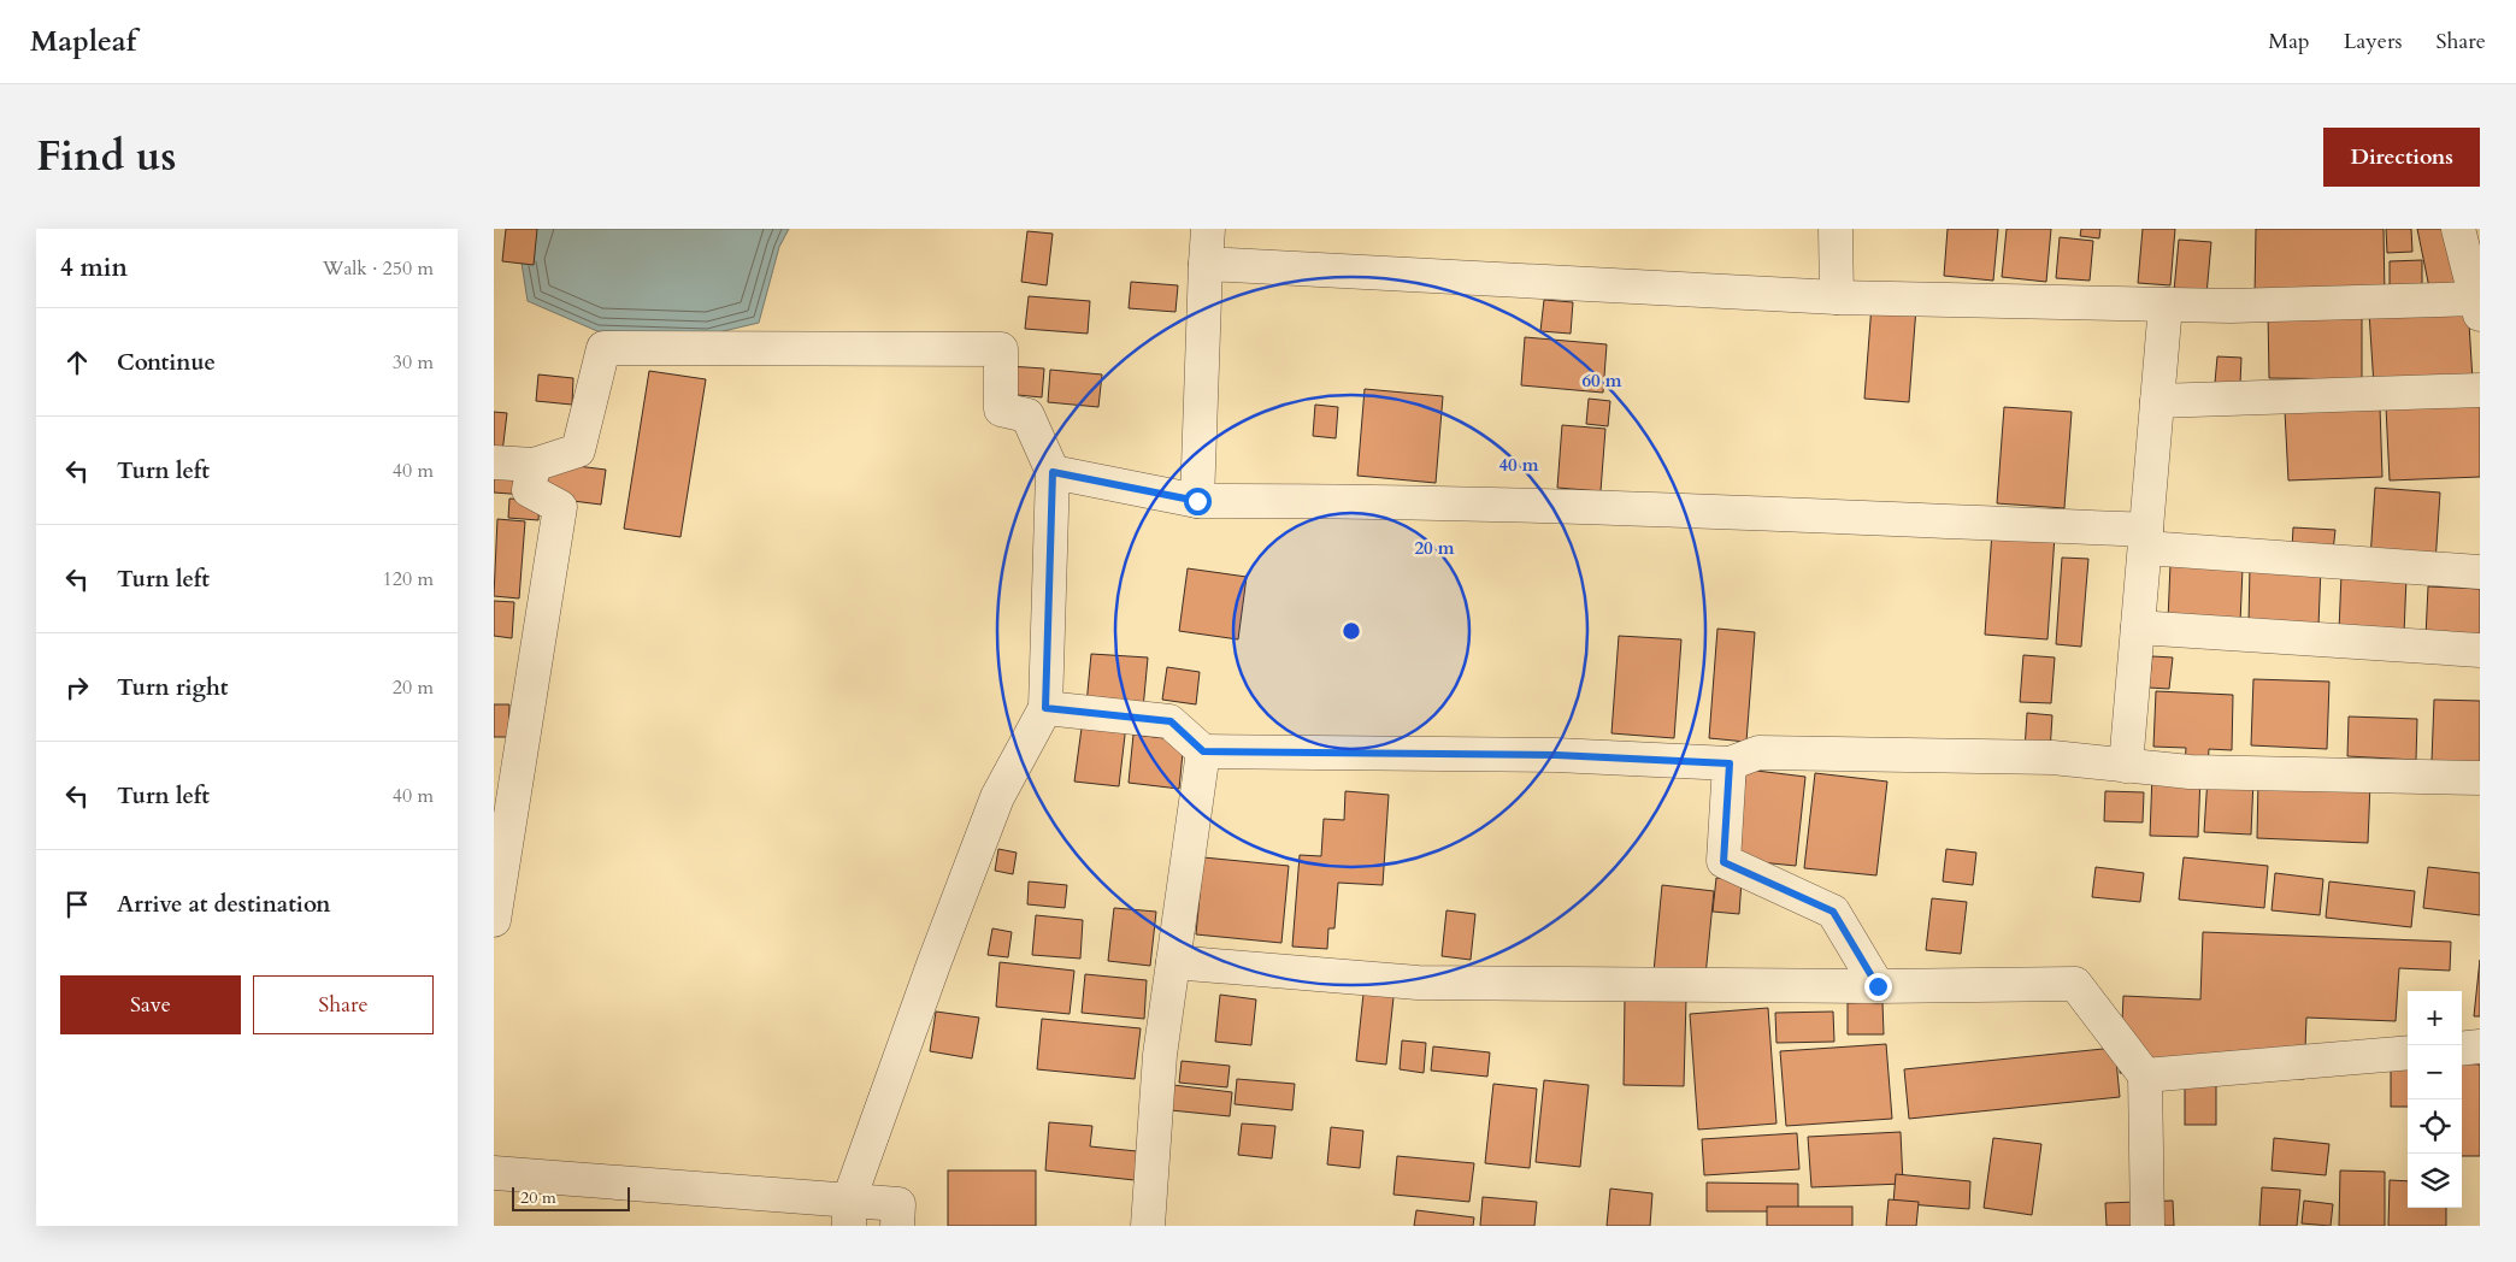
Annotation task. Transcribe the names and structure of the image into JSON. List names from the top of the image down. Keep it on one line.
{"scale_bar":"20 m","page":{"header":"Mapleaf","nav":["Map","Layers","Share"],"title":"Find us","buttons":["Directions",["Save","Share"]],"heading":["4 min","Walk · 250 m"],"list":[["Continue","30 m"],["Turn left","40 m"],["Turn left","120 m"],["Turn right","20 m"],["Turn left","40 m"],"Arrive at destination"],"map_buttons":["+","−"],"scale":"20 m"},"rings":["60 m","40 m","20 m"]}
